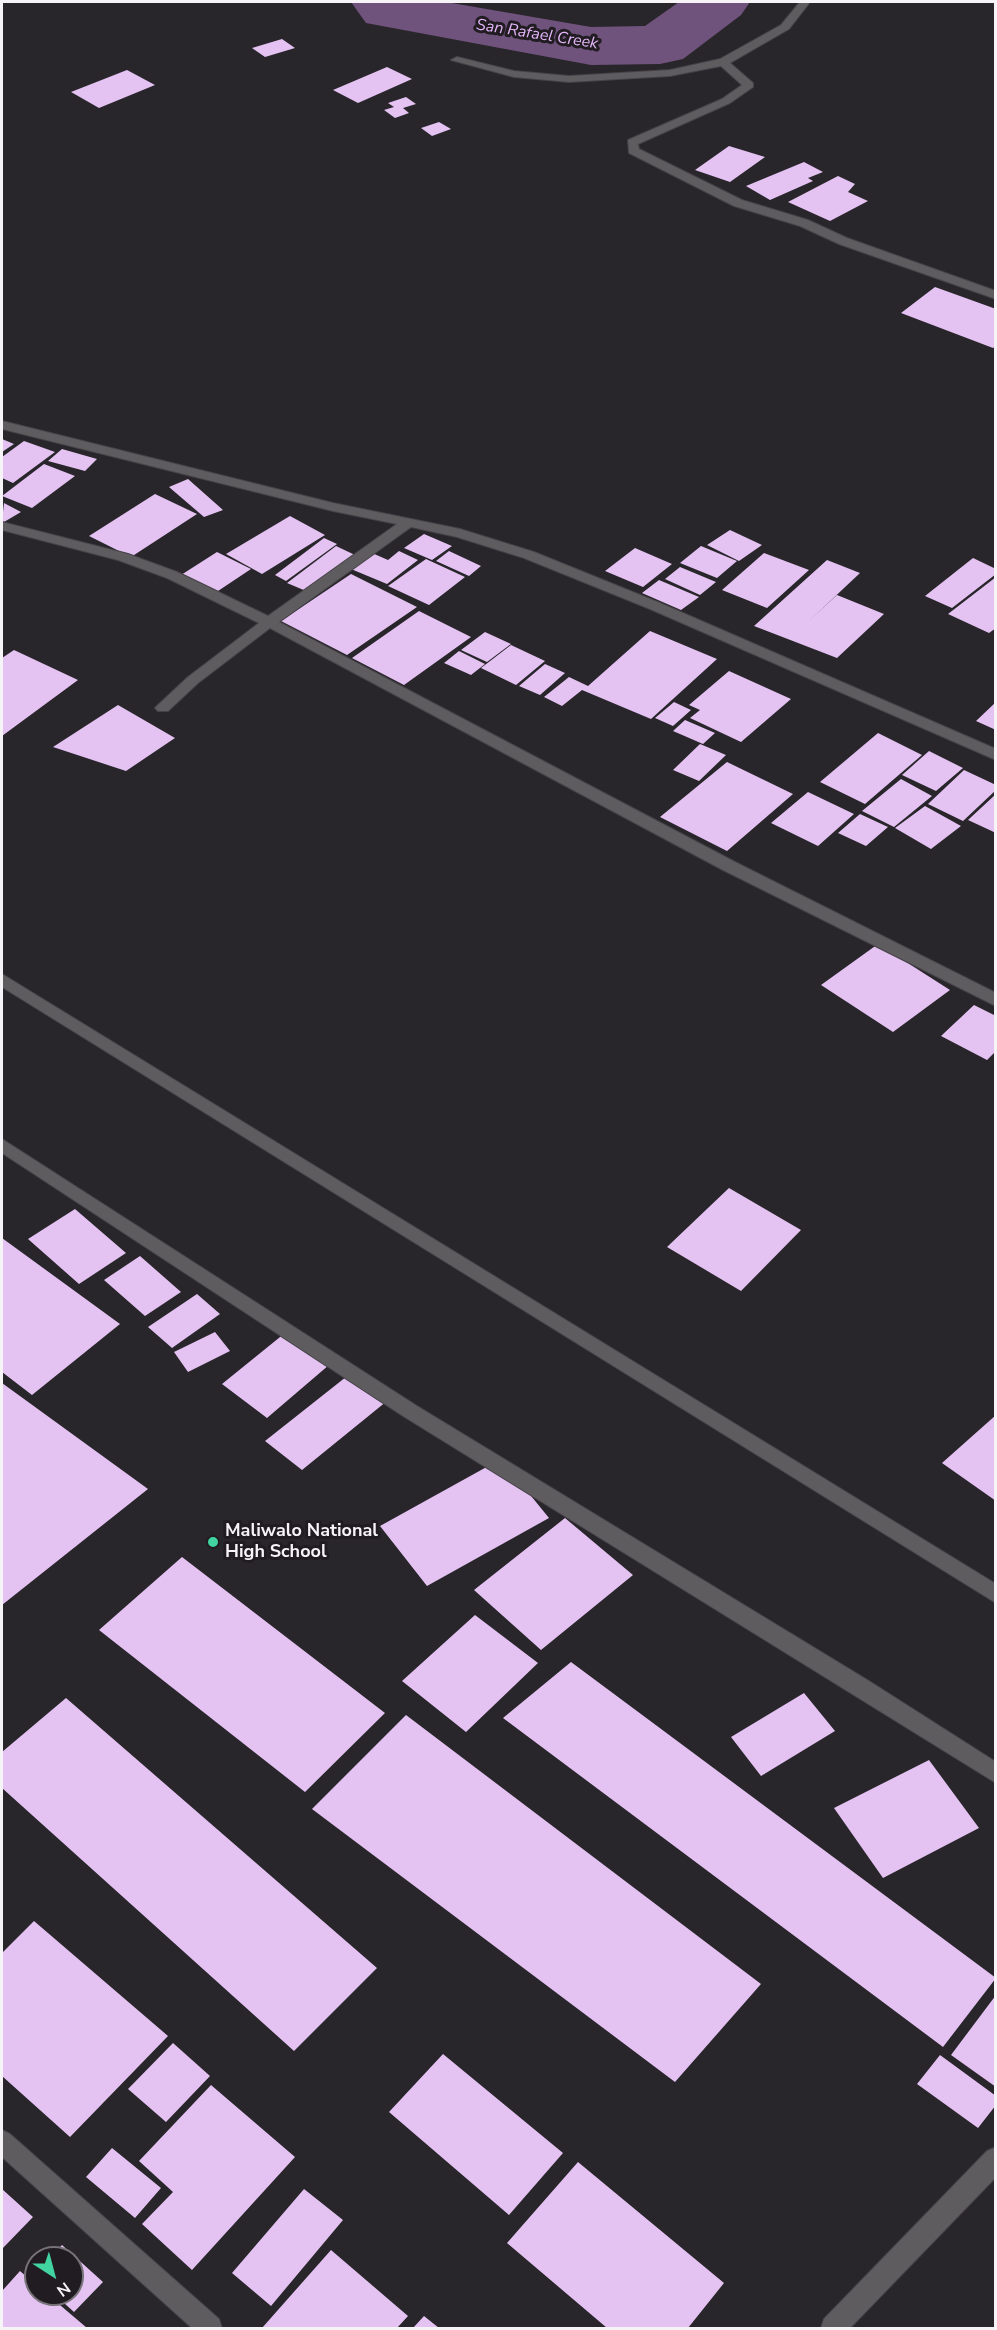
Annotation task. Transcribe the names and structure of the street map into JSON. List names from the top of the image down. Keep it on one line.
{"water":["San Rafael Creek"],"places":["Maliwalo National High School"],"north":"bottom right"}
